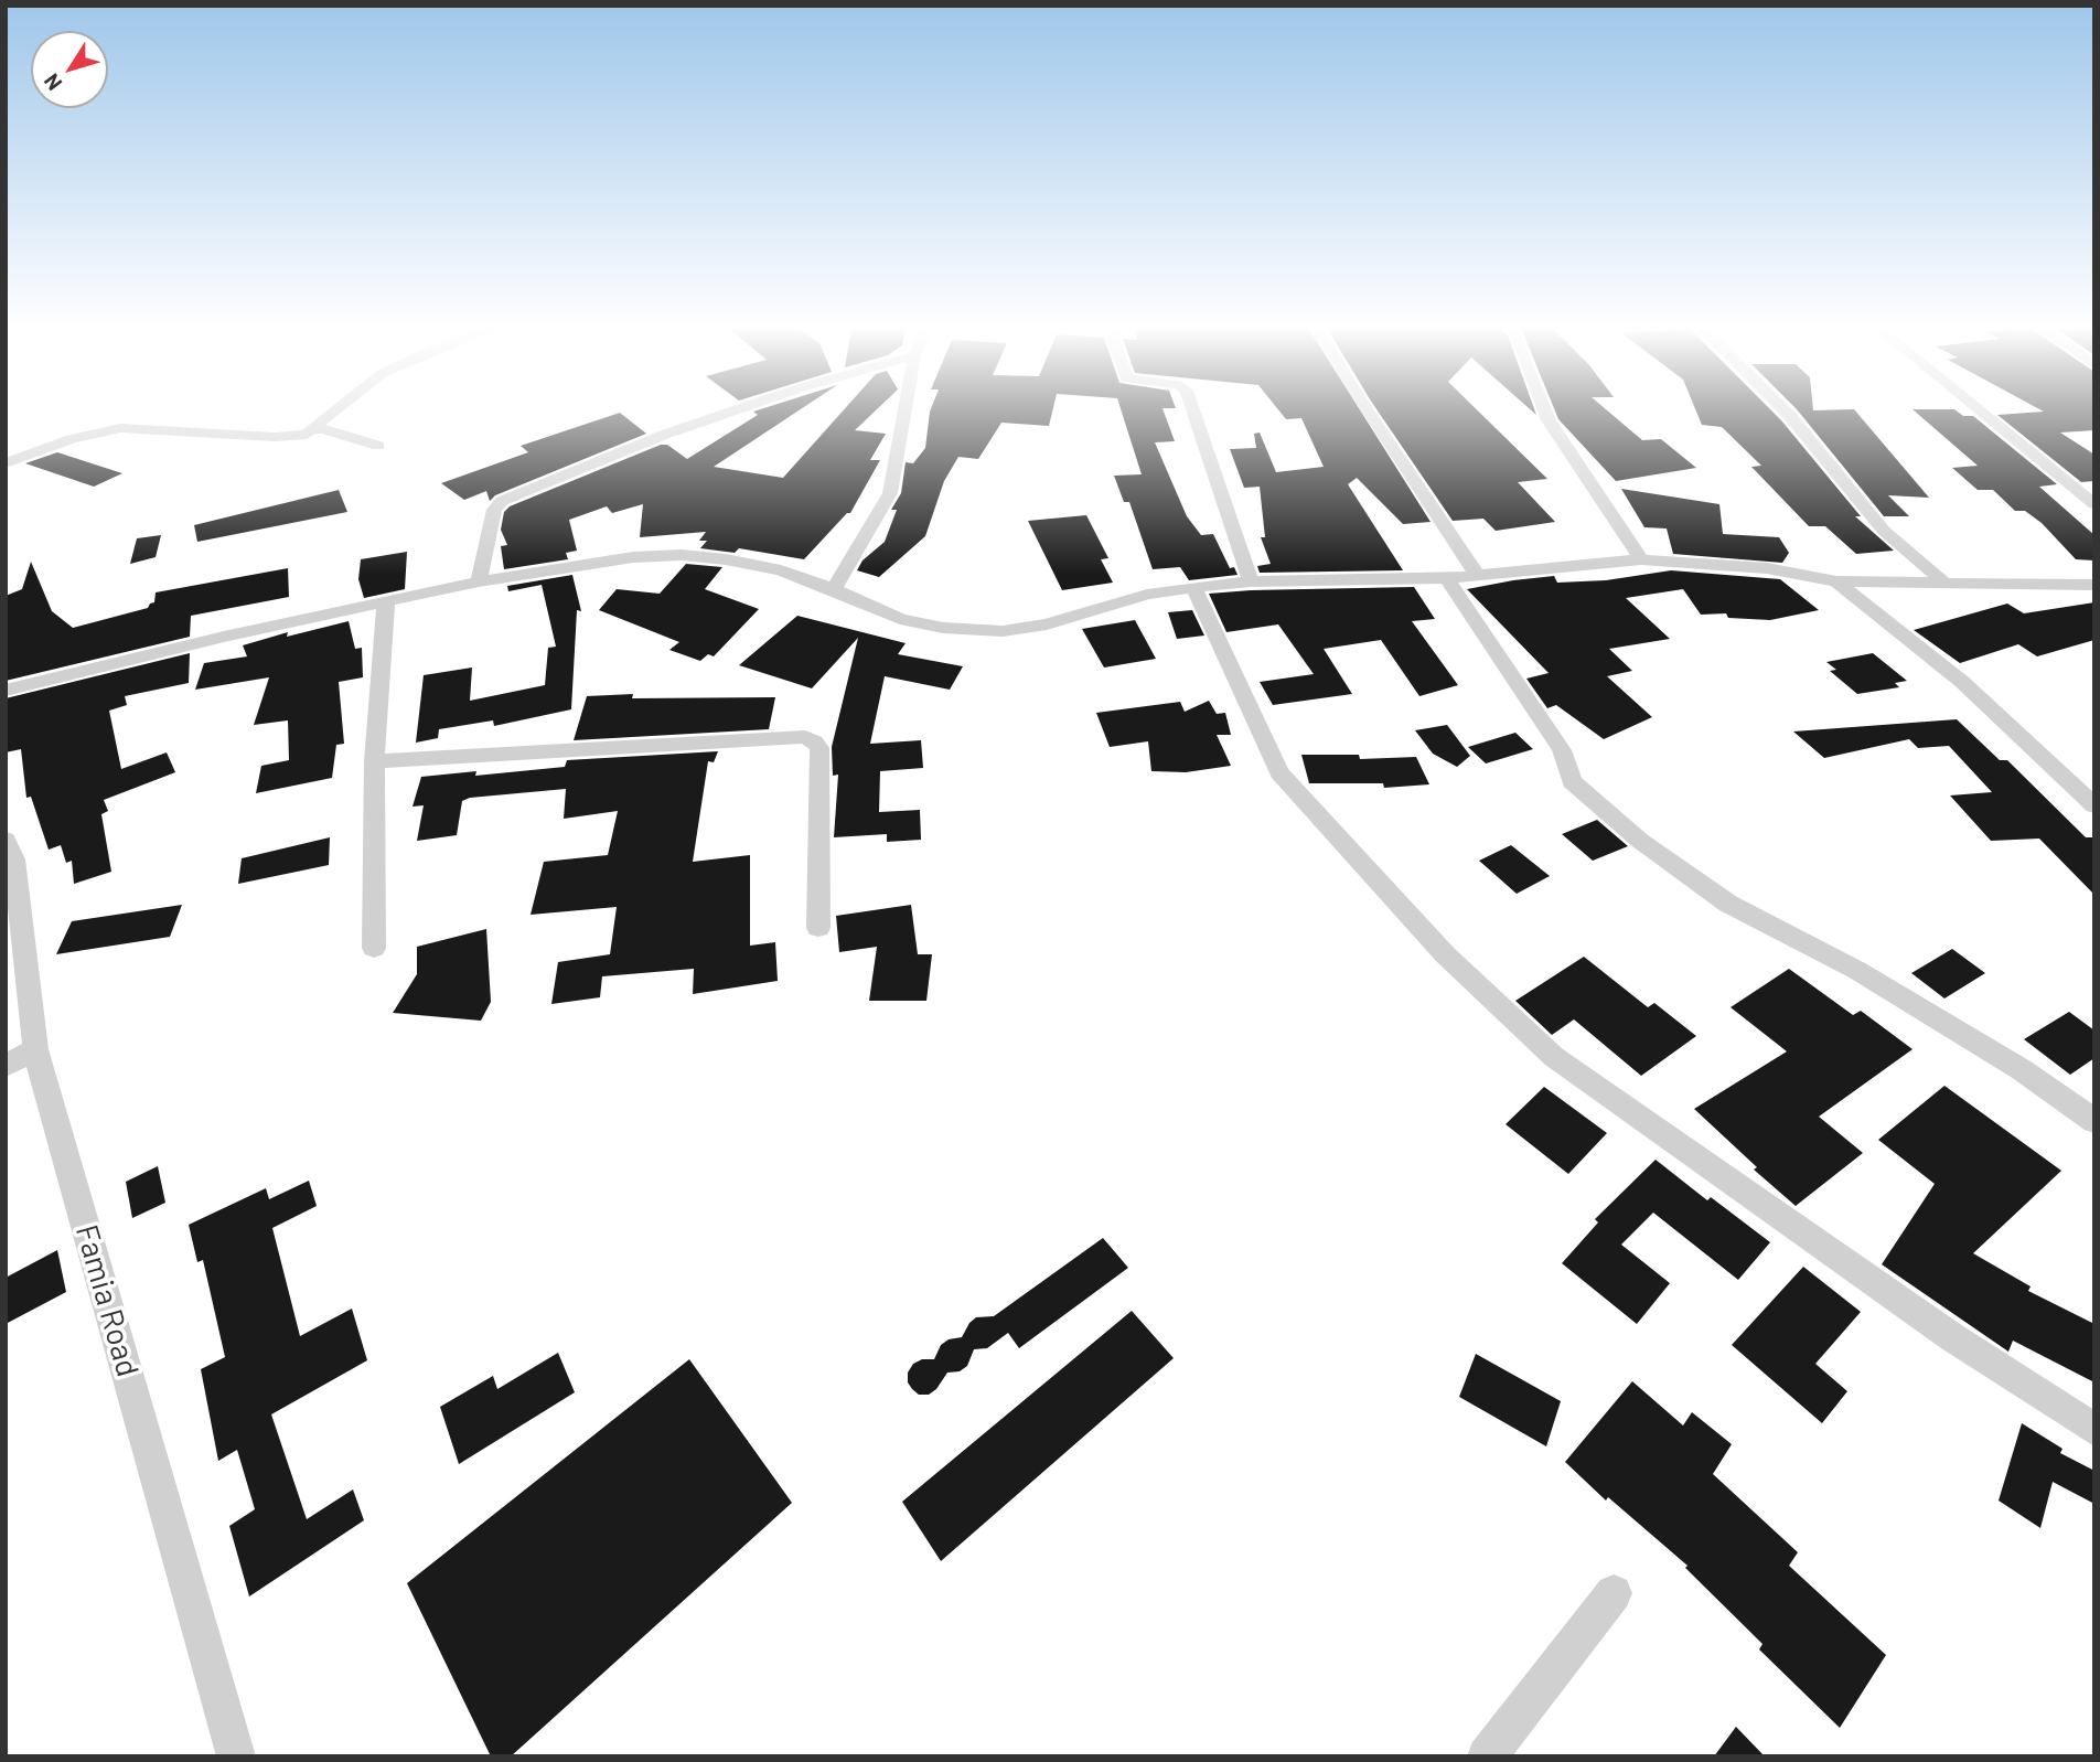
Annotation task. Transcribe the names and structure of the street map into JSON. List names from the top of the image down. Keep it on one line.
{"streets":{"street":["Famia Road"]},"north":"bottom left"}
